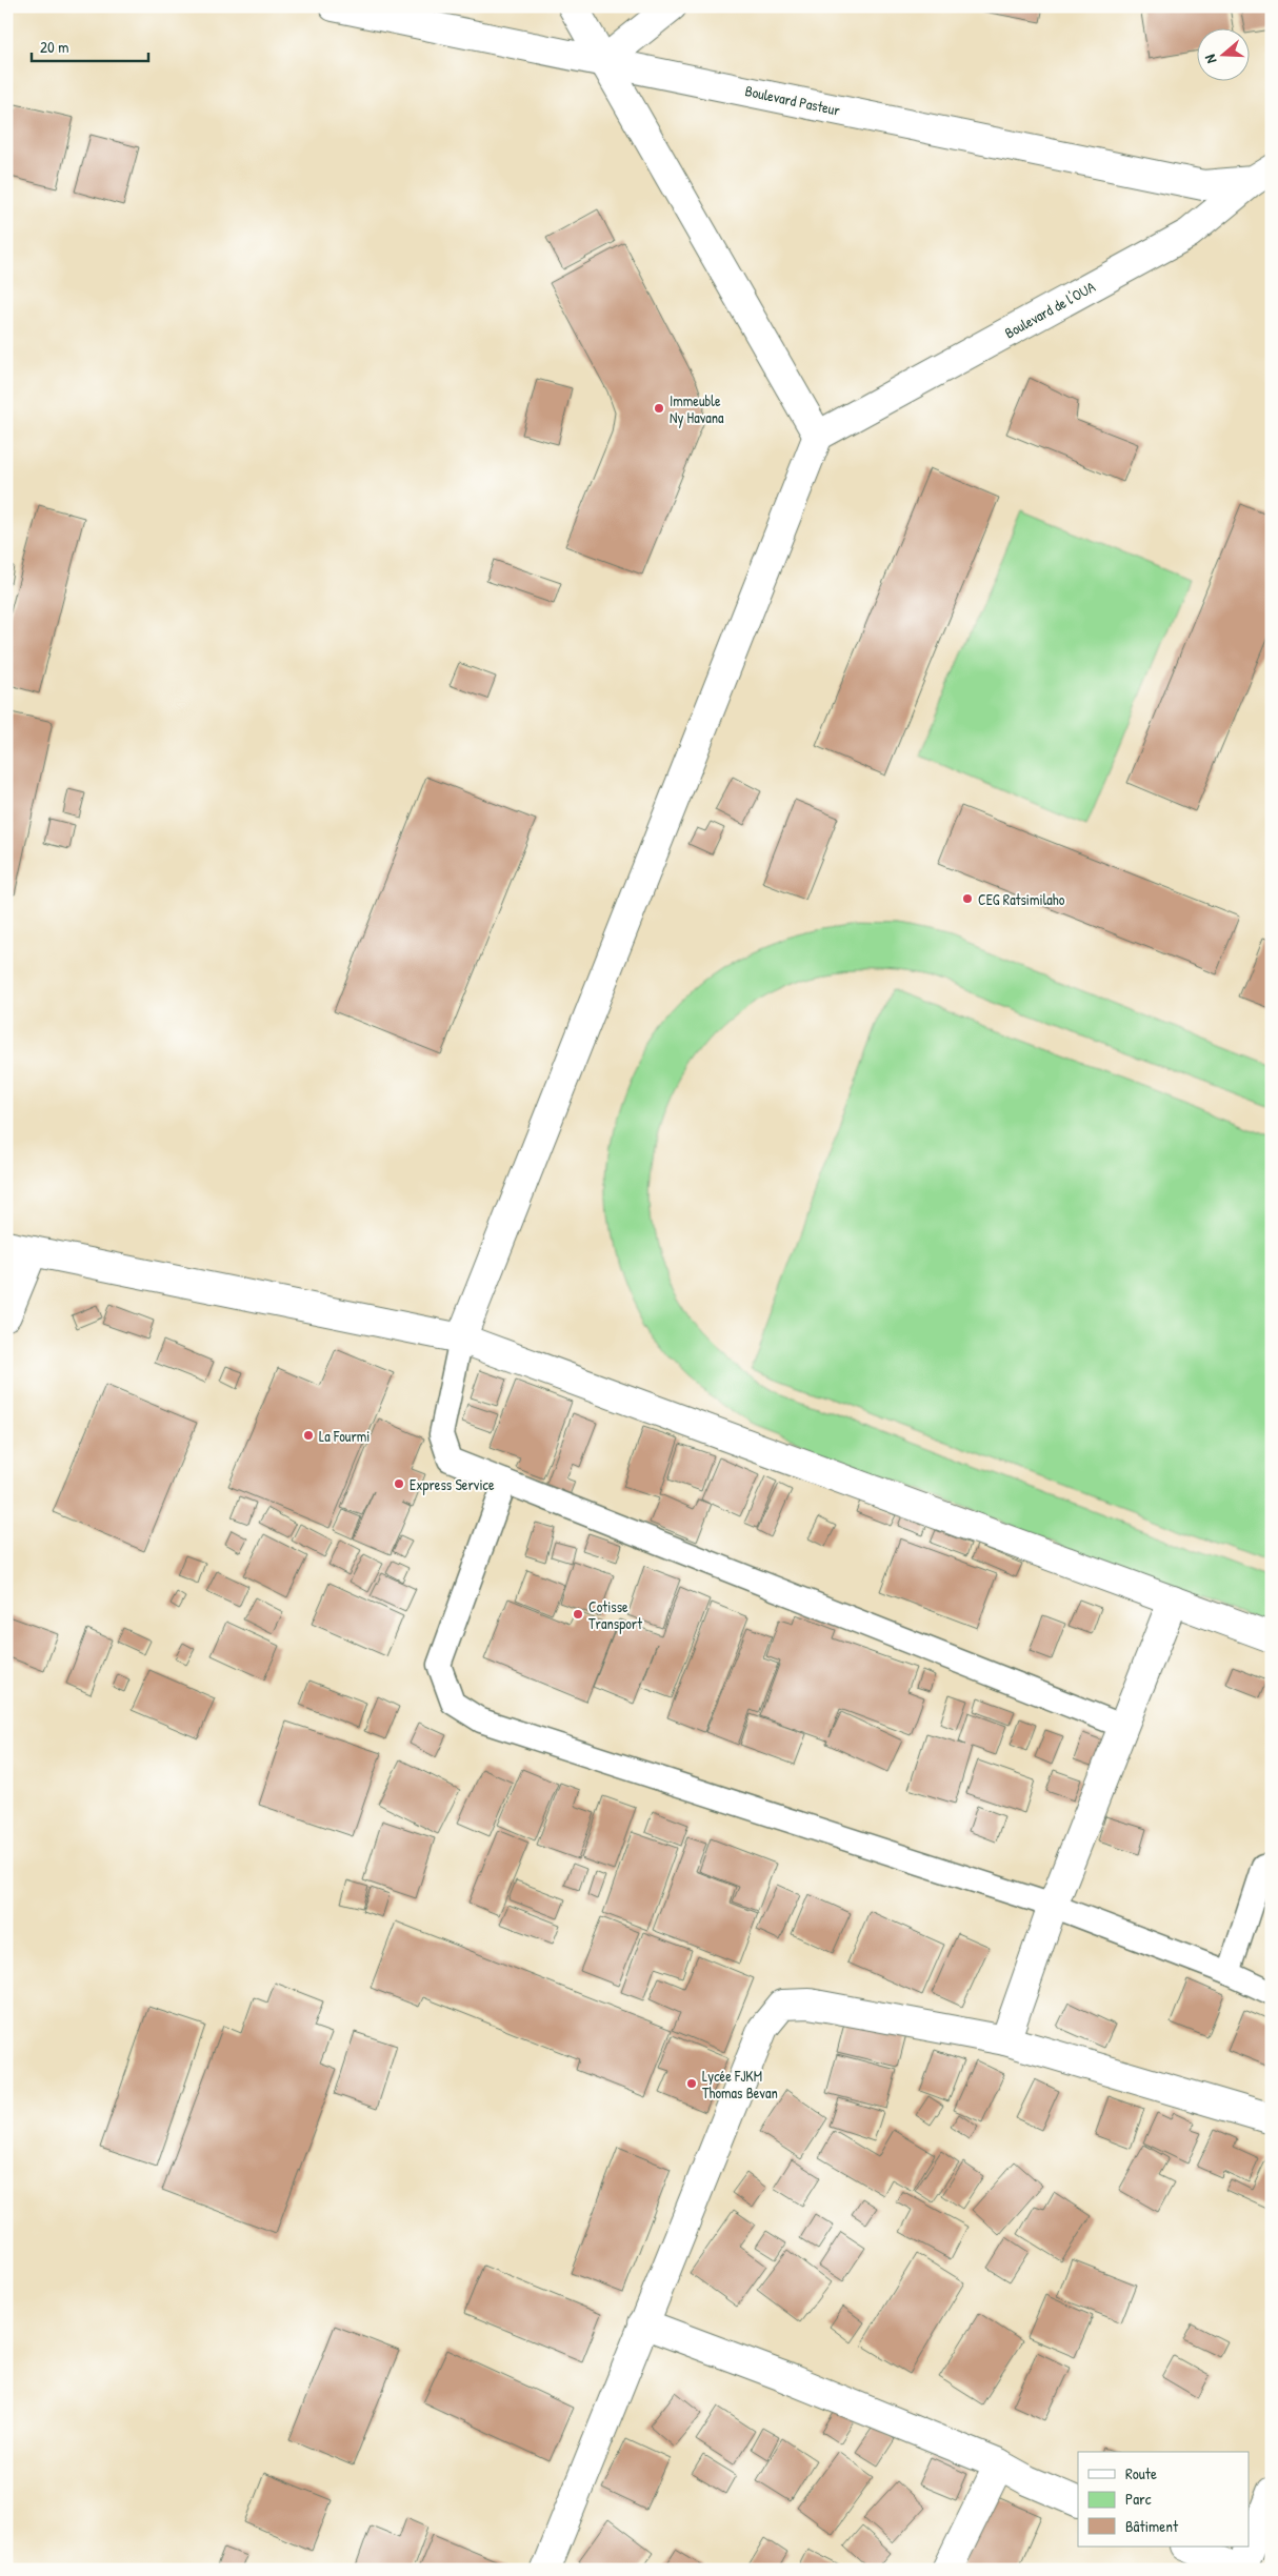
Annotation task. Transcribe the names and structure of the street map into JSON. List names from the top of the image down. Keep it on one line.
{"streets":{"street":["Boulevard Pasteur","Boulevard de l'OUA"]},"crossings":[["Boulevard Pasteur","Boulevard de l'OUA"]],"places":["Immeuble Ny Havana","CEG Ratsimilaho","La Fourmi","Express Service","Cotisse Transport","Lycée FJKM Thomas Bevan"],"legend":["Route","Parc","Bâtiment"],"scale_bar":"20 m","north":"left"}
